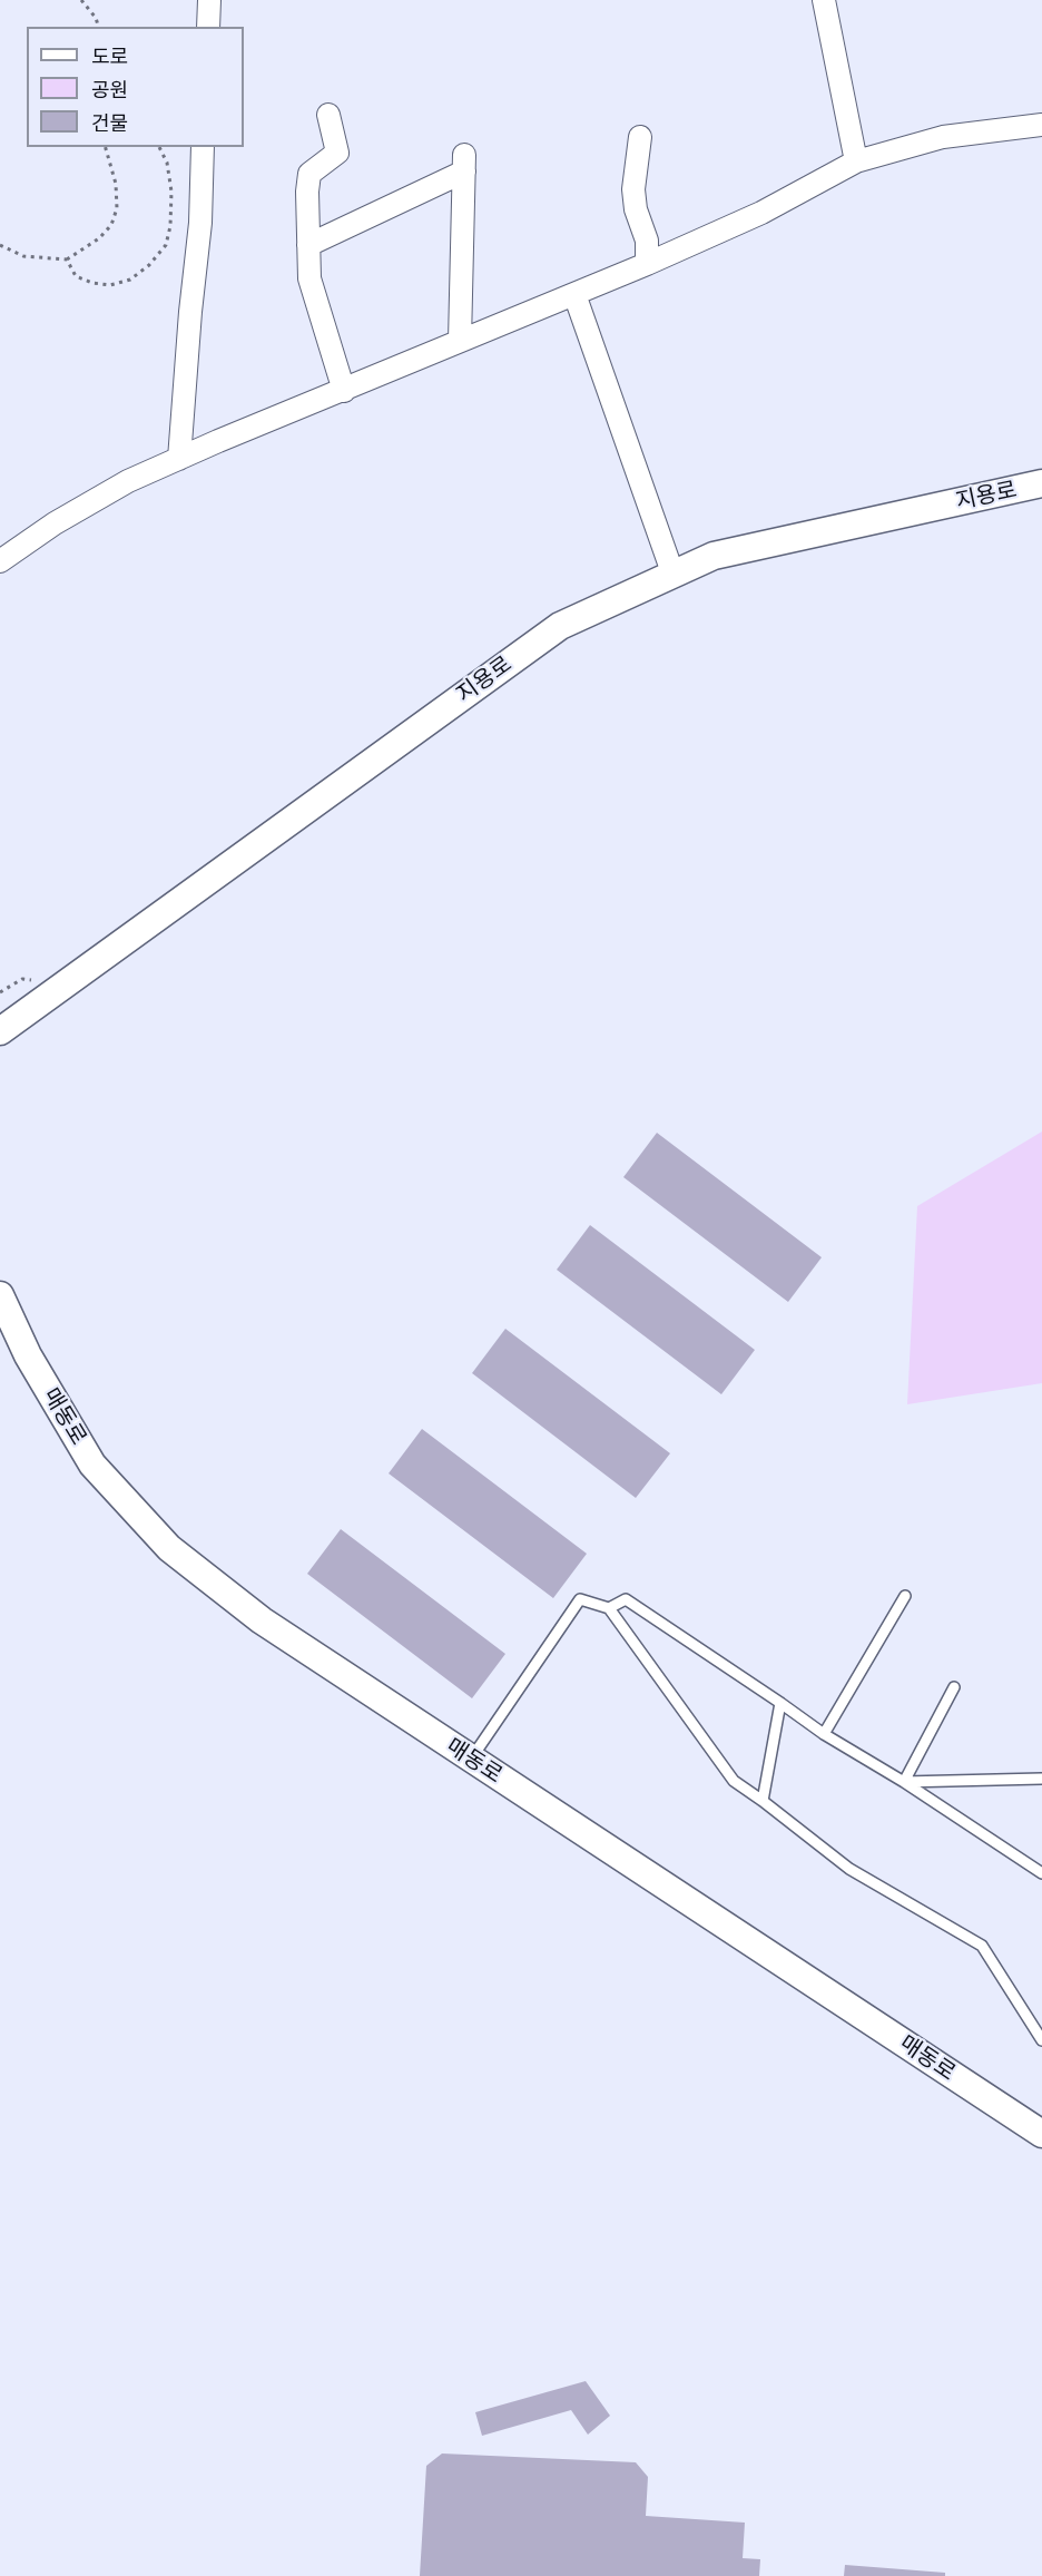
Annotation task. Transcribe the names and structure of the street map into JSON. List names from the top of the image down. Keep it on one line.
{"streets":{"street":["지용로","매동로"]},"legend":["도로","공원","건물"]}
